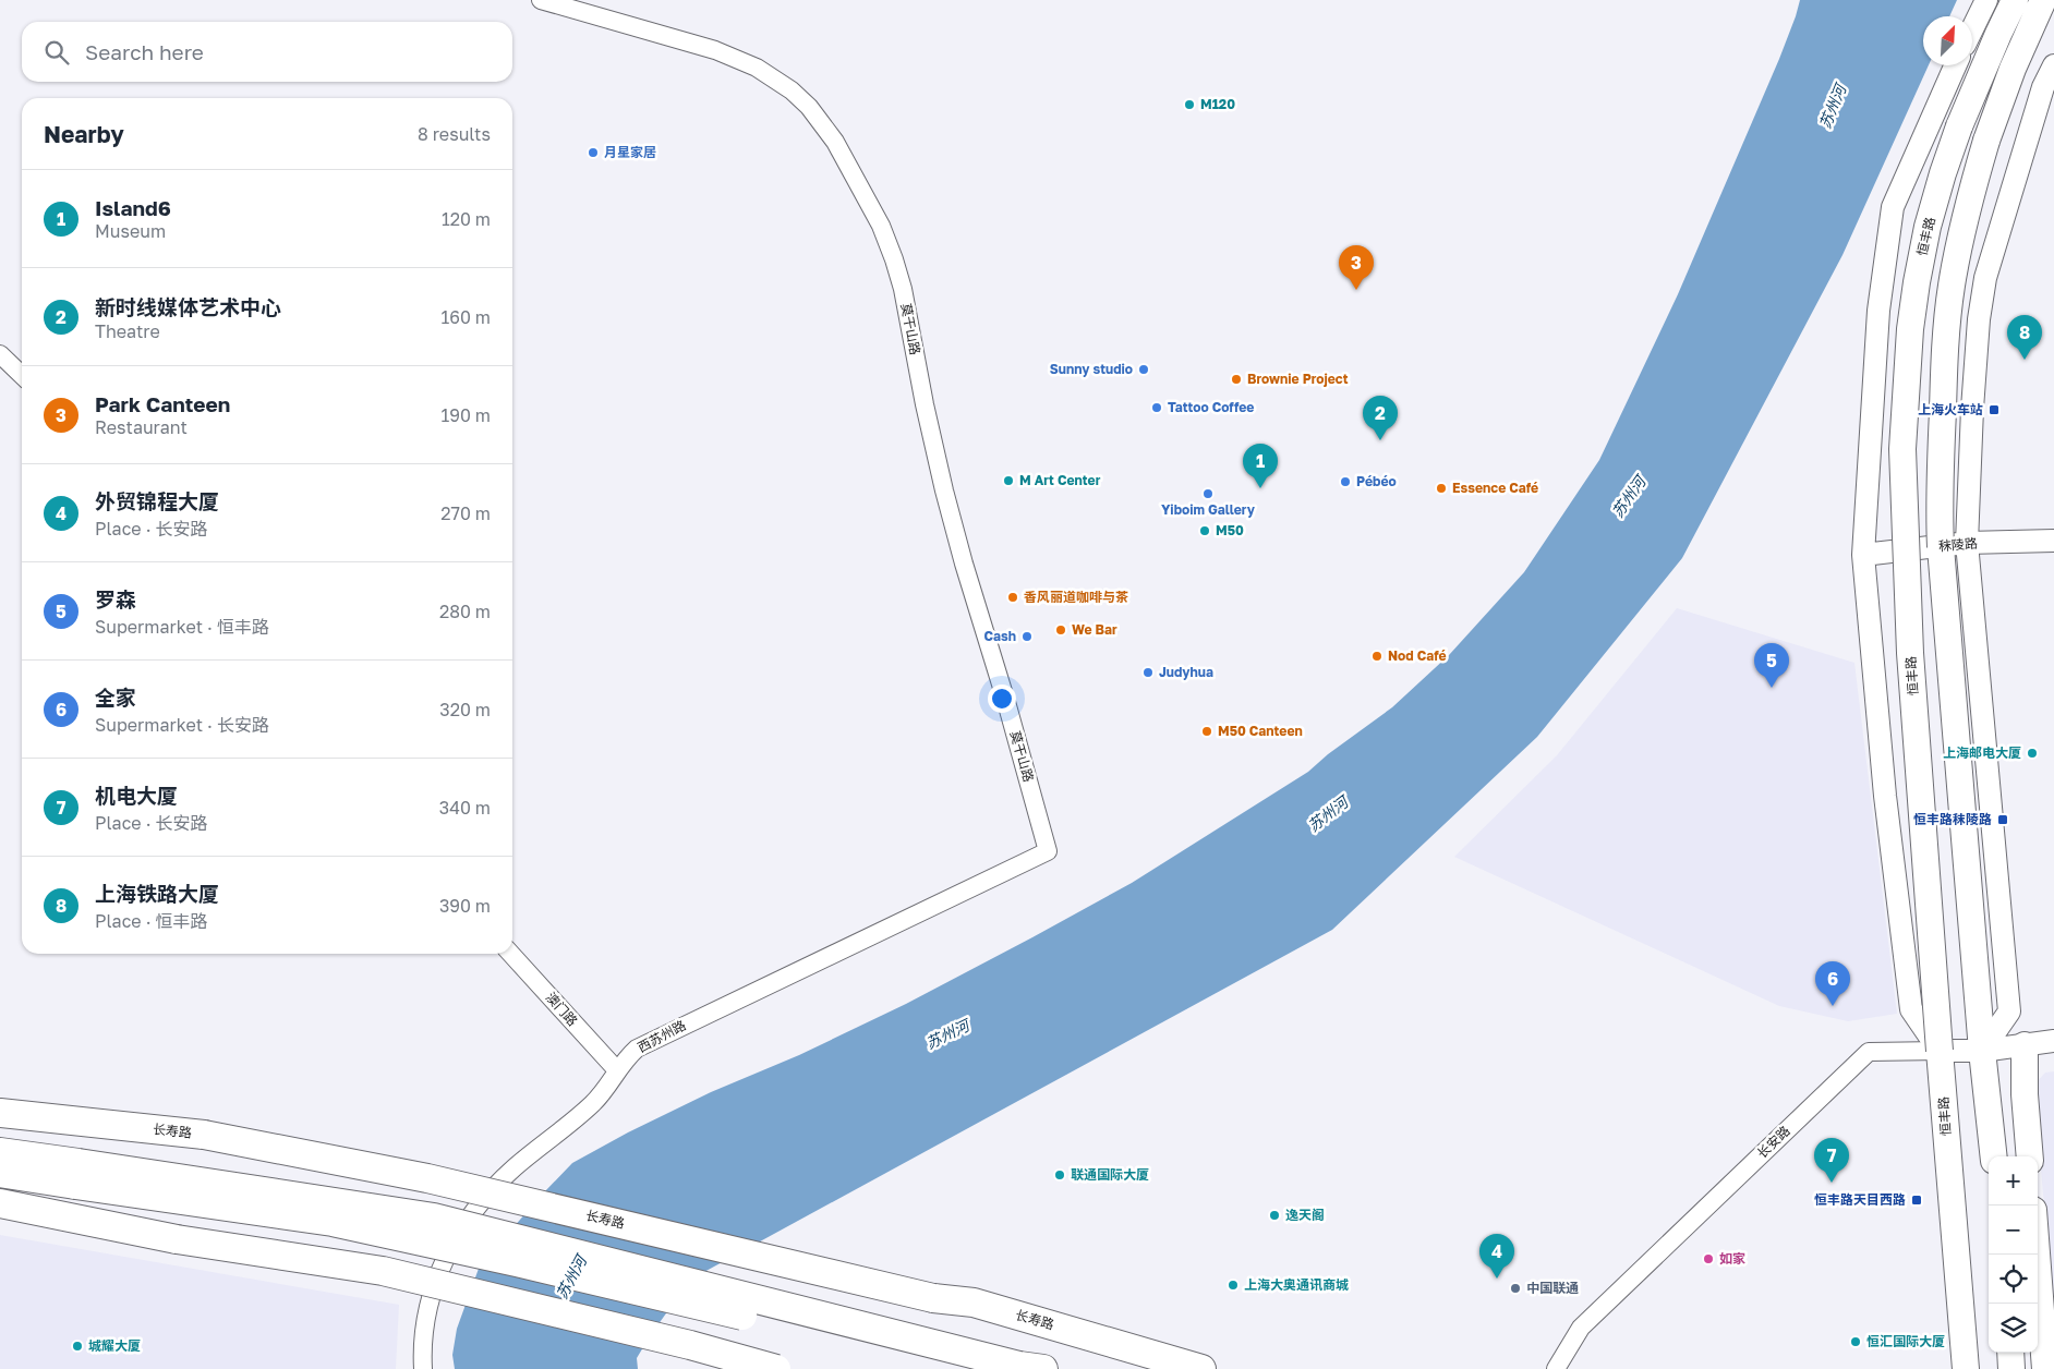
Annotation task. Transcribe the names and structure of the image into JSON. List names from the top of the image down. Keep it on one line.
{"streets":{"main road":["恒丰路","长寿路"],"street":["莫干山路","秣陵路","澳门路","西苏州路","长安路"]},"crossings":[["恒丰路","长安路"],["莫干山路","西苏州路"],["澳门路","西苏州路"]],"water":["苏州河"],"places":{"other":["M120","月星家居","Sunny studio","Brownie Project","Tattoo Coffee","M Art Center","Pébéo","Essence Café","Yiboim Gallery","M50","香风丽道咖啡与茶","We Bar","Cash","Nod Café","Judyhua","M50 Canteen","上海邮电大厦","联通国际大厦","逸天阁","如家","上海大奥通讯商城","中国联通","恒汇国际大厦","城耀大厦"],"transit":["上海火车站","恒丰路秣陵路","恒丰路天目西路"]},"north":"top right","page":{"search":"Search here","heading":["Nearby","8 results"],"list":[{"mark":"1","name":"Island6","note":"Museum","value":"120 m"},{"mark":"2","name":"新时线媒体艺术中心","note":"Theatre","value":"160 m"},{"mark":"3","name":"Park Canteen","note":"Restaurant","value":"190 m"},{"mark":"4","name":"外贸锦程大厦","note":"Place · 长安路","value":"270 m"},{"mark":"5","name":"罗森","note":"Supermarket · 恒丰路","value":"280 m"},{"mark":"6","name":"全家","note":"Supermarket · 长安路","value":"320 m"},{"mark":"7","name":"机电大厦","note":"Place · 长安路","value":"340 m"},{"mark":"8","name":"上海铁路大厦","note":"Place · 恒丰路","value":"390 m"}],"pins":["3","8","2","1","5","6","7","4"],"map_buttons":["+","−"]}}
